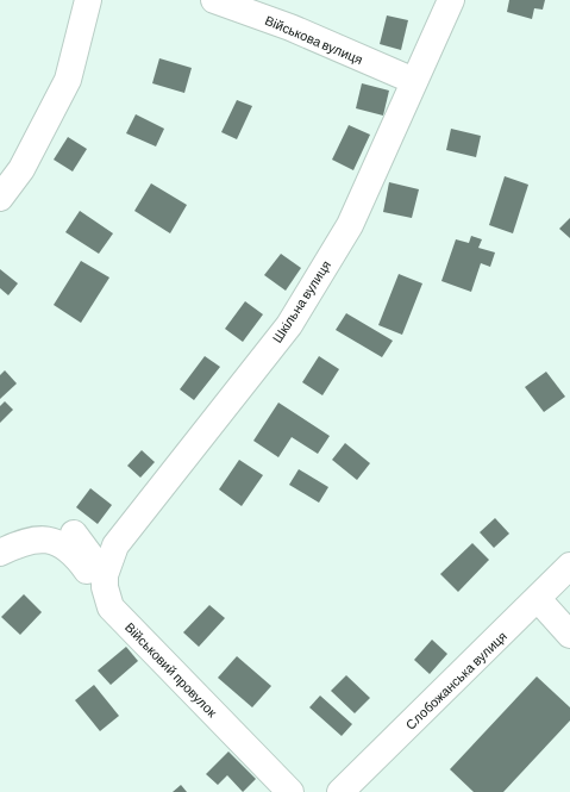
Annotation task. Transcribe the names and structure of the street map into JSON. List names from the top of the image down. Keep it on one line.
{"streets":{"street":["Військова вулиця","Шкільна вулиця","Військовий провулок","Слобожанська вулиця"]},"crossings":[["Військова вулиця","Шкільна вулиця"],["Шкільна вулиця","Військовий провулок"]]}
